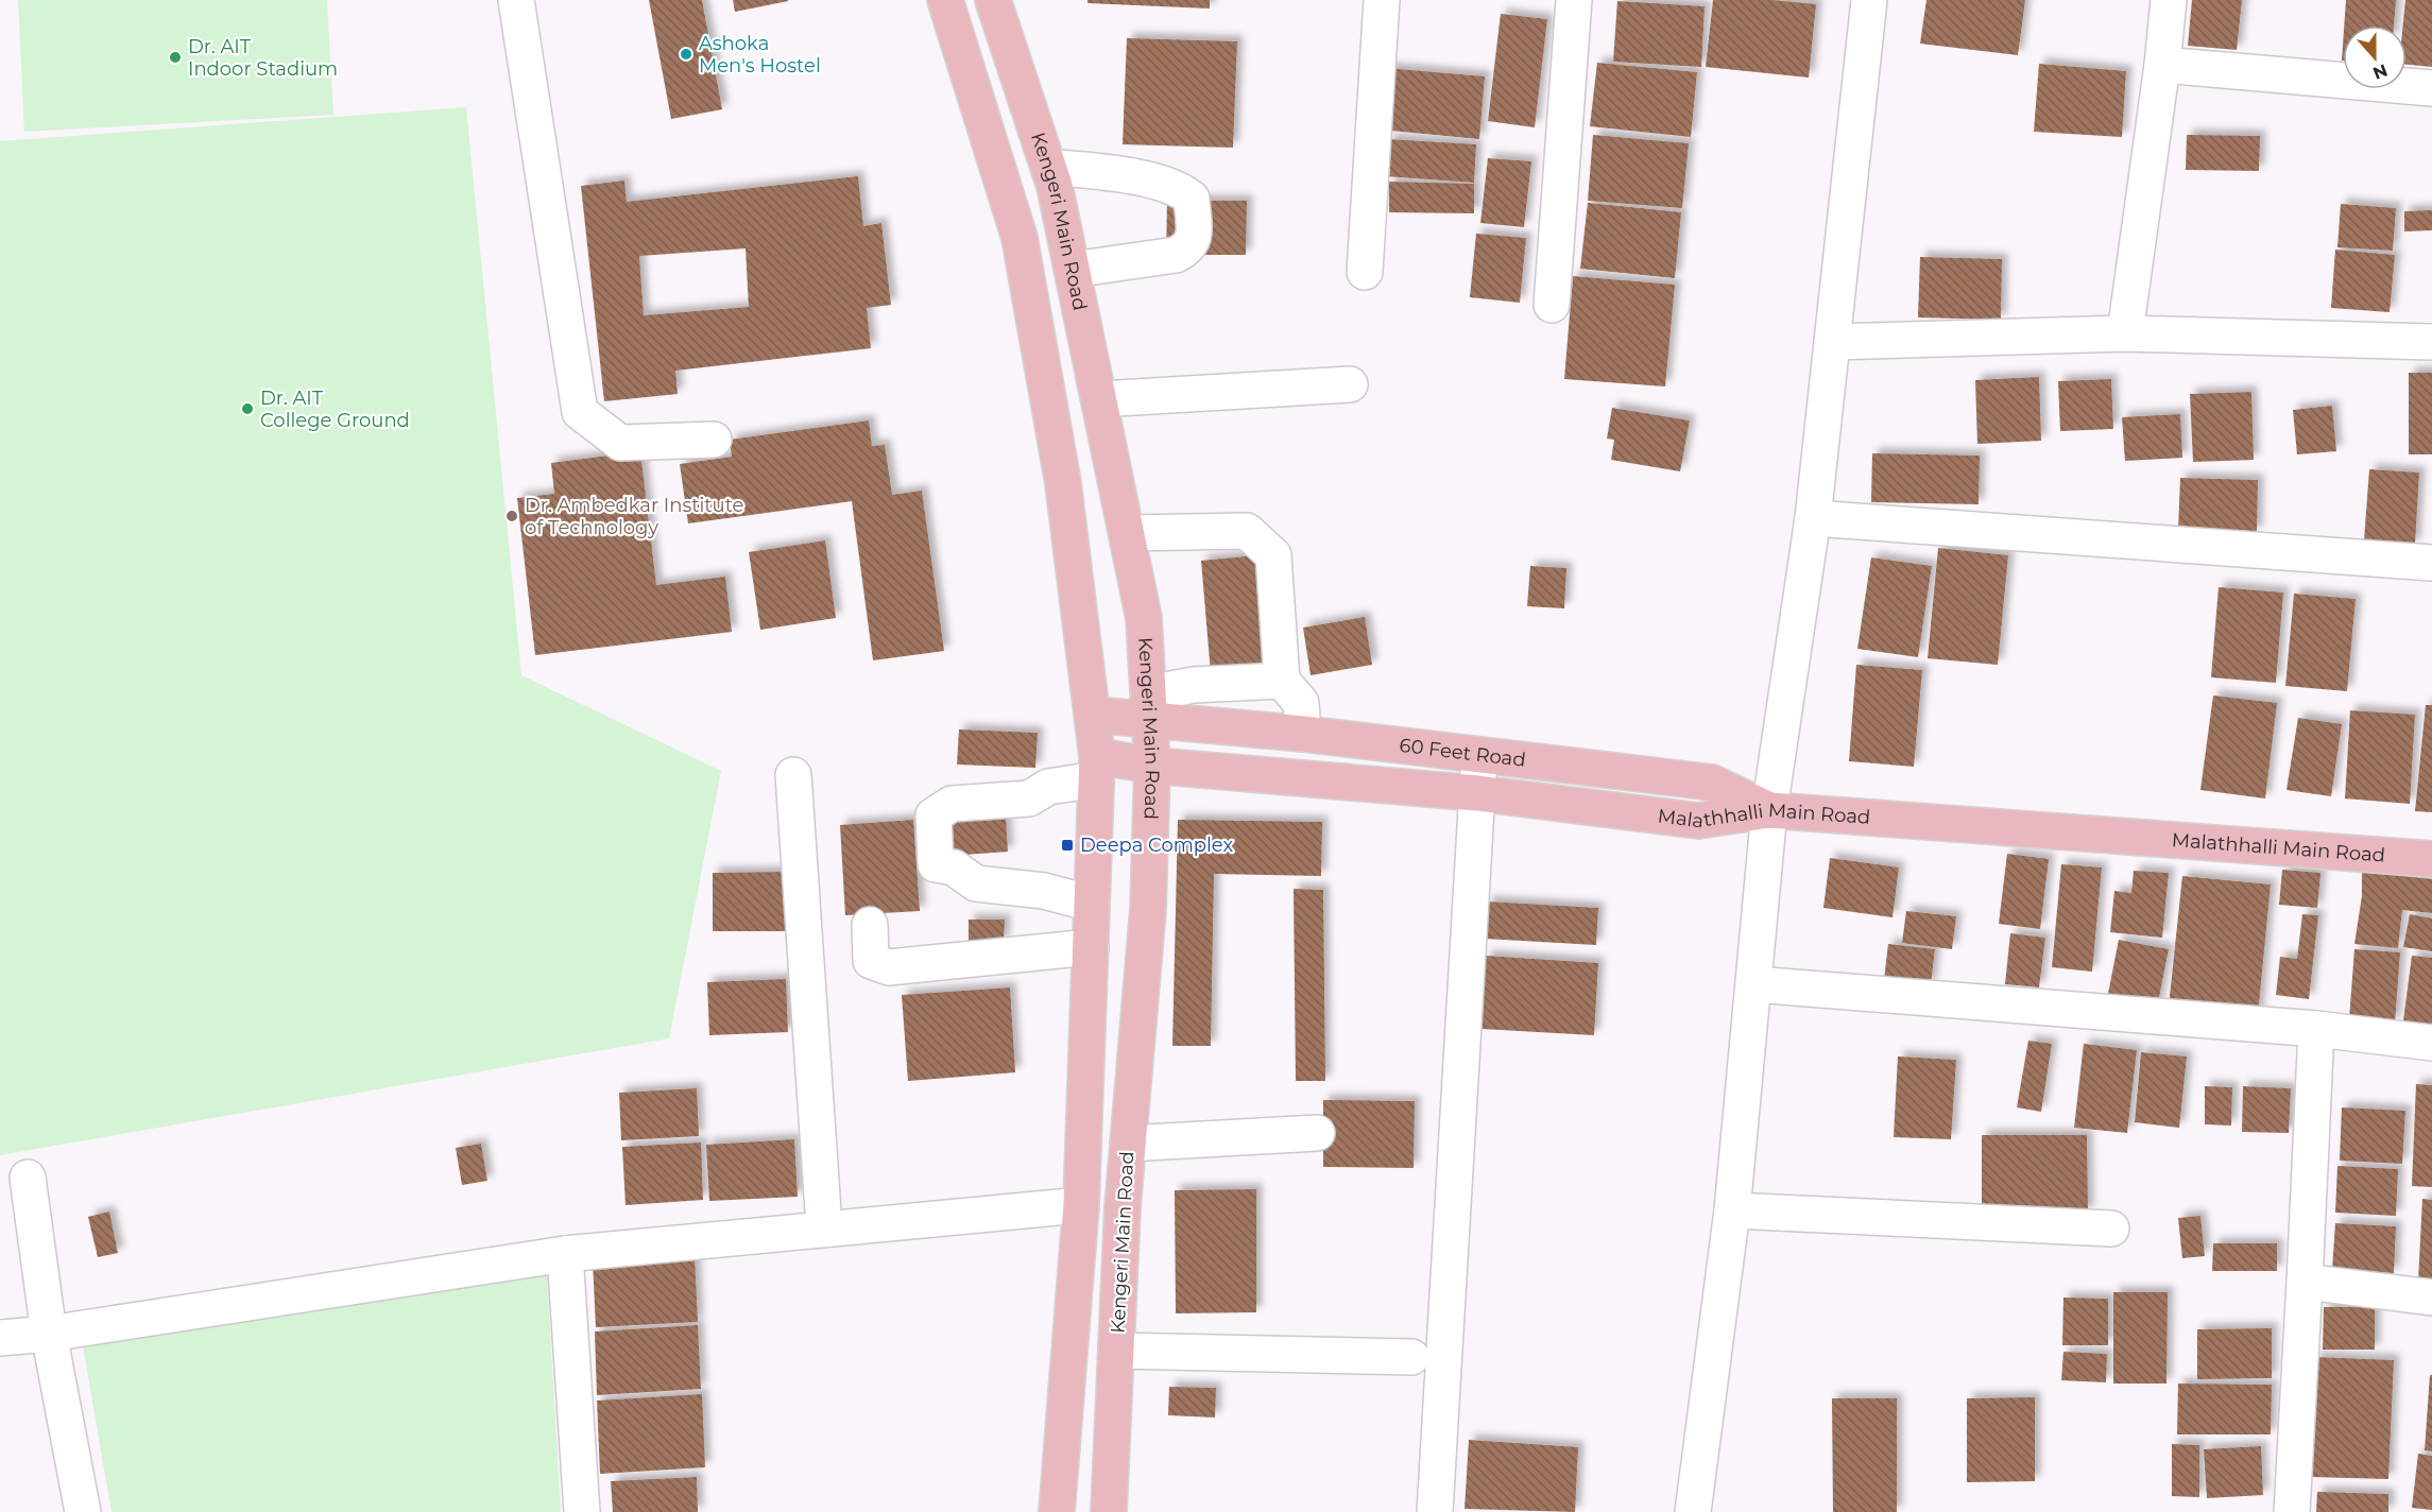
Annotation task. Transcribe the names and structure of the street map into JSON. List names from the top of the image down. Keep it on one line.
{"streets":{"main road":["Kengeri Main Road","60 Feet Road","Malathhalli Main Road"]},"crossings":[["Kengeri Main Road","60 Feet Road"],["Kengeri Main Road","Malathhalli Main Road"],["60 Feet Road","Malathhalli Main Road"]],"places":{"other":["Ashoka Men's Hostel","Dr. AIT Indoor Stadium","Dr. AIT College Ground","Dr. Ambedkar Institute of Technology"],"transit":["Deepa Complex"]},"north":"bottom"}
